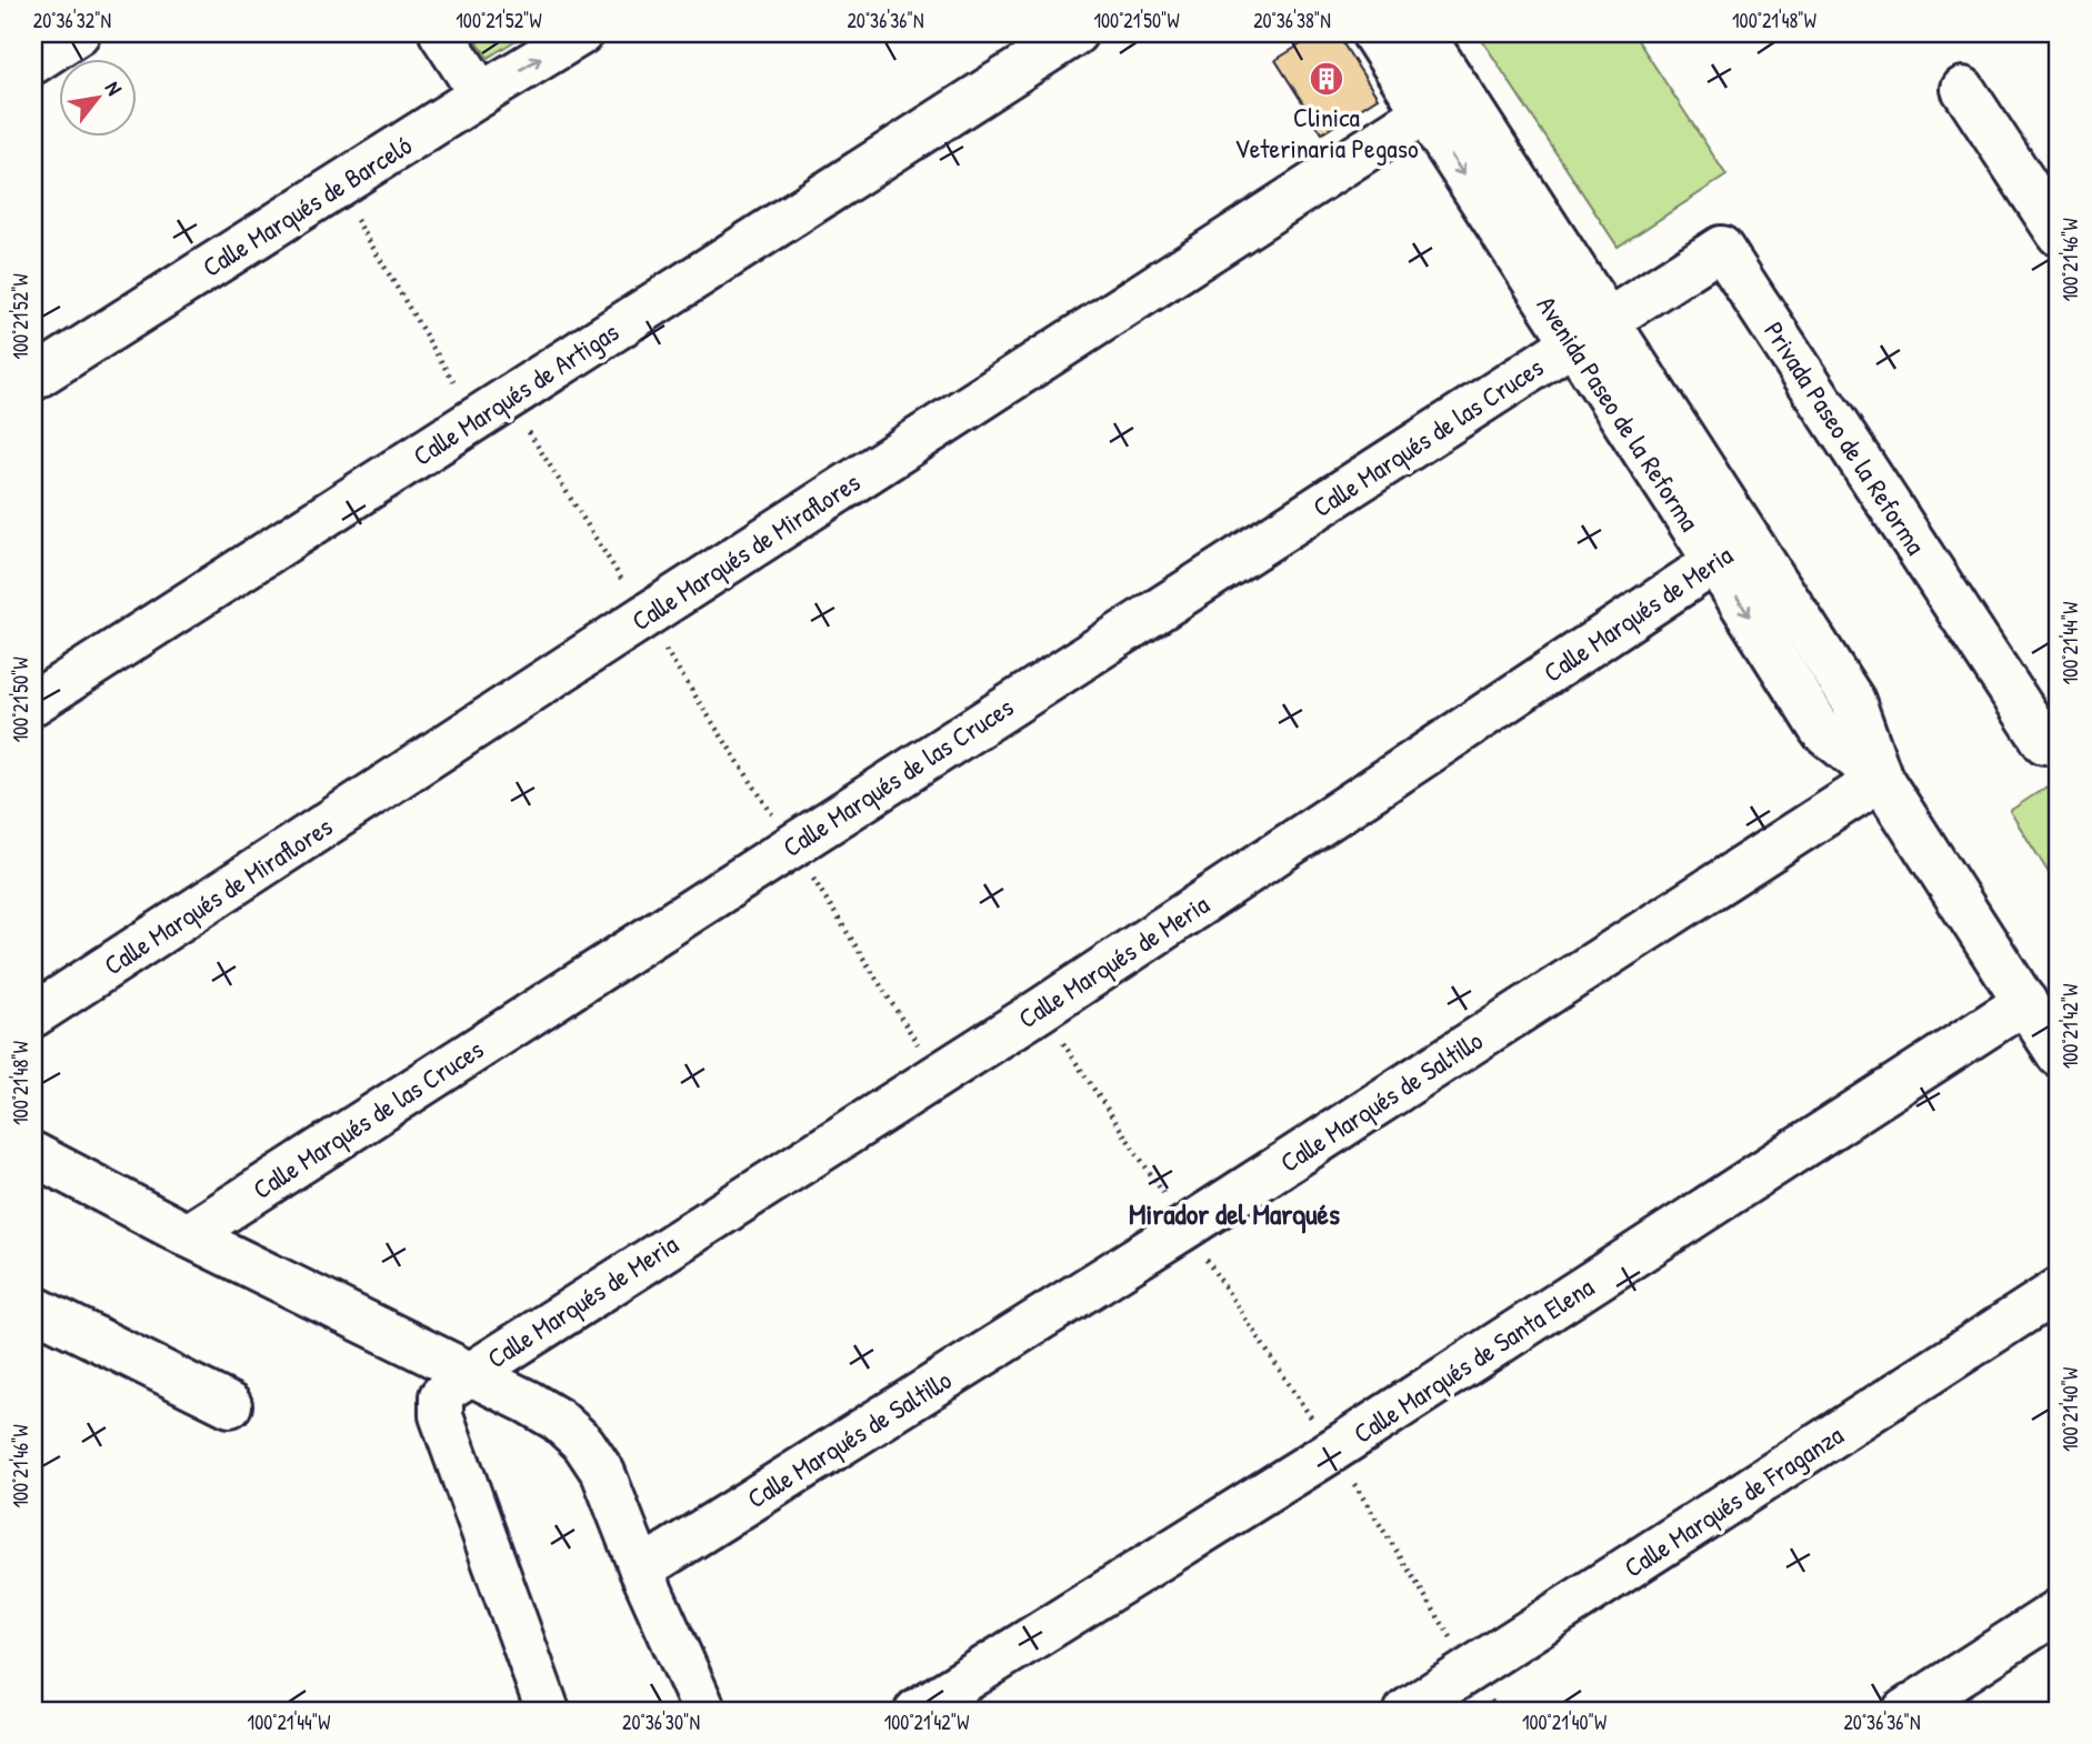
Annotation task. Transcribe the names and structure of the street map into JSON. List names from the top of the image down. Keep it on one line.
{"streets":{"street":["Calle Marqués de Barceló","Calle Marqués de Artigas","Avenida Paseo de la Reforma","Calle Marqués de las Cruces","Privada Paseo de la Reforma","Calle Marqués de Miraflores","Calle Marqués de Meria","Calle Marqués de Saltillo","Calle Marqués de Santa Elena","Calle Marqués de Fraganza"]},"crossings":[["Avenida Paseo de la Reforma","Calle Marqués de las Cruces"],["Avenida Paseo de la Reforma","Privada Paseo de la Reforma"],["Avenida Paseo de la Reforma","Calle Marqués de Miraflores"],["Avenida Paseo de la Reforma","Calle Marqués de Meria"],["Avenida Paseo de la Reforma","Calle Marqués de Saltillo"],["Avenida Paseo de la Reforma","Calle Marqués de Santa Elena"],["Calle Marqués de las Cruces","Privada Paseo de la Reforma"]],"districts":["Mirador del Marqués"],"places":{"building":["Clinica Veterinaria Pegaso"]},"north":"top right","coordinates":["20°36'32\"N","100°21'52\"W","20°36'36\"N","100°21'50\"W","20°36'38\"N","100°21'48\"W","100°21'46\"W","100°21'44\"W","100°21'42\"W","100°21'40\"W","20°36'30\"N"]}
